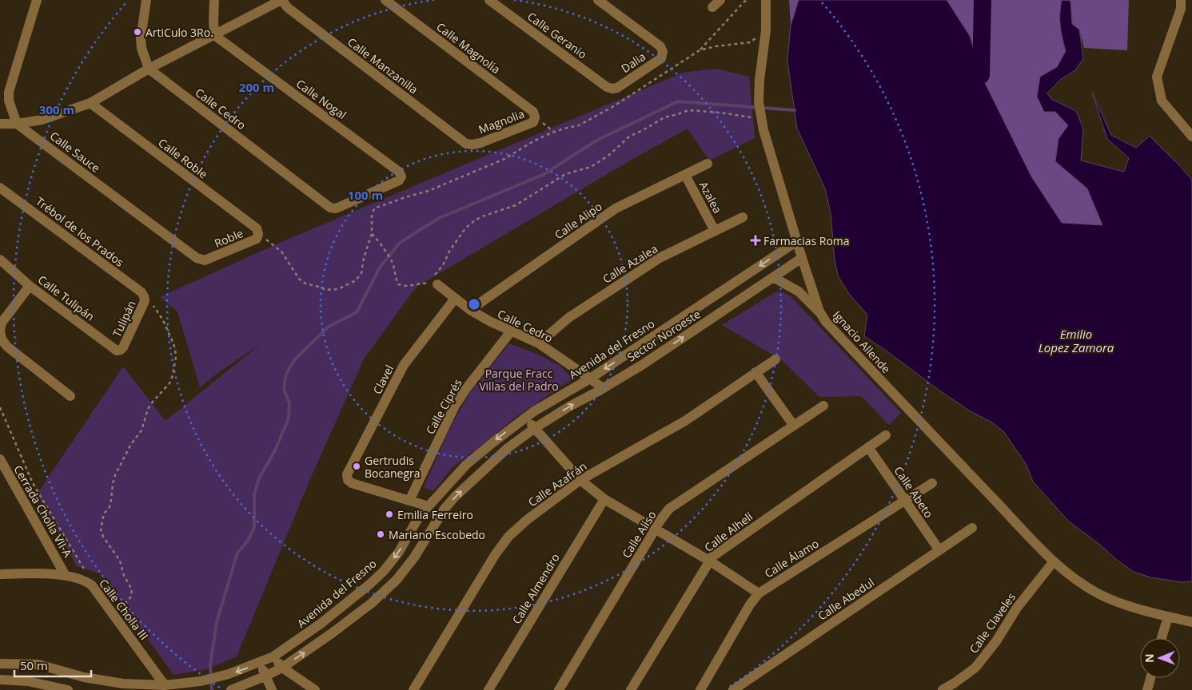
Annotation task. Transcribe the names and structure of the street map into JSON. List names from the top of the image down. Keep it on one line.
{"streets":{"street":["Calle Geranio","Calle Magnolia","Dalia","Calle Manzanilla","Calle Nogal","Calle Cedro","Magnolia","Calle Sauce","Calle Roble","Azalea","Calle Alipo","Trébol de los Prados","Roble","Calle Azalea","Calle Tulipán","Tulipán","Sector Noroeste","Ignacio Allende","Avenida del Fresno","Clavel","Calle Ciprés","Calle Azafrán","Calle Abeto","Cerrada Cholla VII-A","Calle Alhelí","Calle Aliso","Calle Álamo","Calle Almendro","Calle Abedul","Calle Cholla III","Calle Claveles"]},"crossings":[["Calle Geranio","Dalia"],["Calle Magnolia","Magnolia"],["Calle Manzanilla","Magnolia"],["Calle Nogal","Calle Cedro"],["Calle Cedro","Calle Alipo"],["Calle Cedro","Calle Azalea"],["Calle Cedro","Sector Noroeste"],["Calle Cedro","Avenida del Fresno"],["Calle Cedro","Clavel"],["Calle Cedro","Calle Ciprés"],["Calle Sauce","Roble"],["Calle Roble","Roble"],["Azalea","Calle Alipo"],["Azalea","Calle Azalea"],["Trébol de los Prados","Tulipán"],["Calle Tulipán","Tulipán"],["Sector Noroeste","Ignacio Allende"],["Ignacio Allende","Avenida del Fresno"],["Ignacio Allende","Calle Claveles"],["Avenida del Fresno","Calle Cholla III"],["Clavel","Calle Ciprés"],["Calle Abeto","Calle Alhelí"],["Calle Abeto","Calle Álamo"],["Calle Abeto","Calle Abedul"],["Cerrada Cholla VII-A","Calle Cholla III"]],"one_way":["Sector Noroeste"],"water":["Emilio Lopez Zamora"],"parks":["Parque Fracc Villas del Padro"],"places":{"other":["ArtiCulo 3Ro.","Gertrudis Bocanegra","Emilia Ferreiro","Mariano Escobedo"],"health":["Farmacias Roma"]},"scale_bar":"50 m","north":"left","rings":["200 m","300 m","100 m"]}
